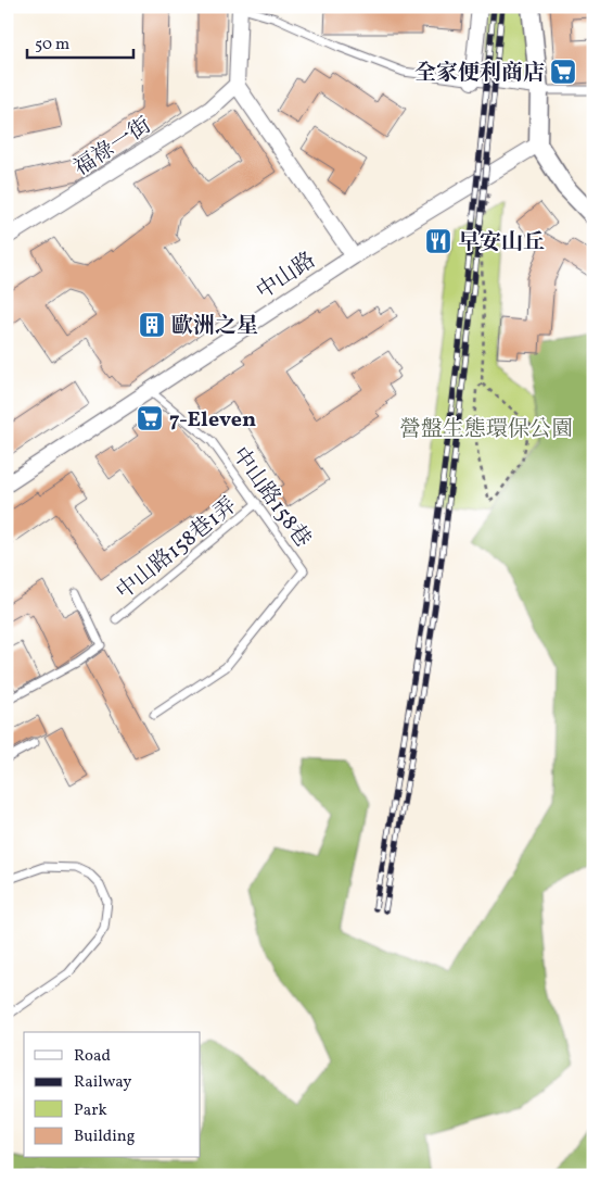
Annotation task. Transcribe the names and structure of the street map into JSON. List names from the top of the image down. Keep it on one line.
{"streets":{"street":["福祿一街","中山路"],"lane":["中山路158巷","中山路158巷1弄"]},"crossings":[["中山路","中山路158巷"],["中山路158巷","中山路158巷1弄"]],"parks":["營盤生態環保公園"],"places":{"supermarket":["全家便利商店","7-Eleven"],"restaurant":["早安山丘"],"building":["歐洲之星"]},"legend":["Road","Railway","Park","Building"],"scale_bar":"50 m"}
